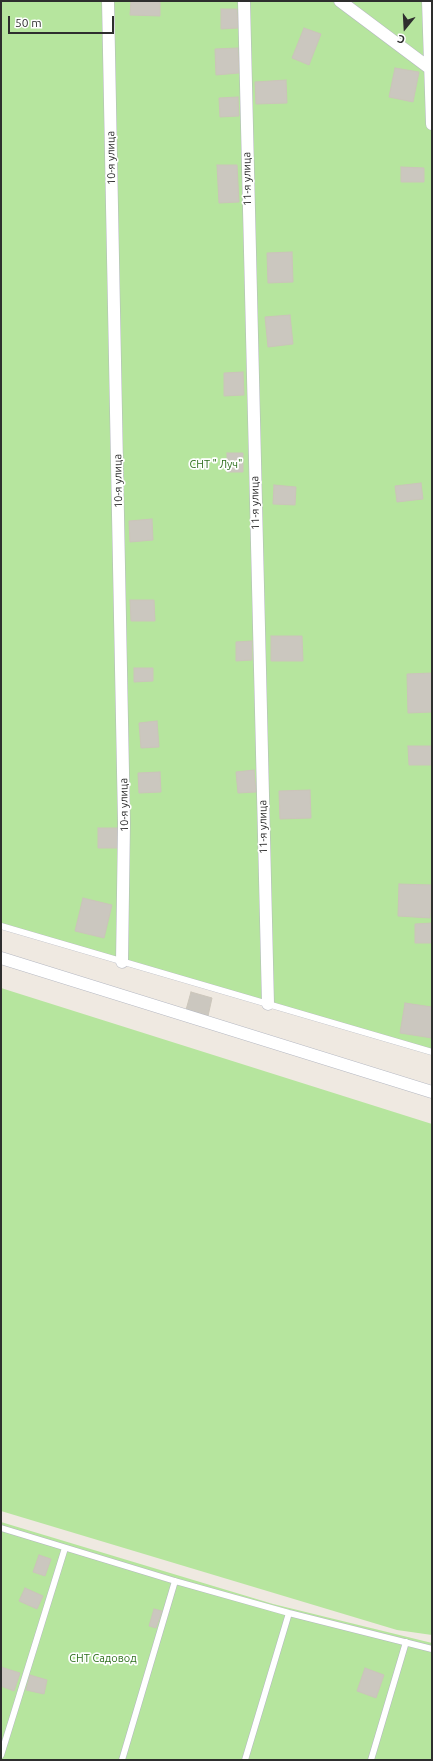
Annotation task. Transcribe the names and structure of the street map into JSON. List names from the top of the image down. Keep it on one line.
{"streets":{"street":["10-я улица","11-я улица"]},"parks":["СНТ \" Луч\"","СНТ Садовод"],"scale_bar":"50 m","north":"bottom"}
